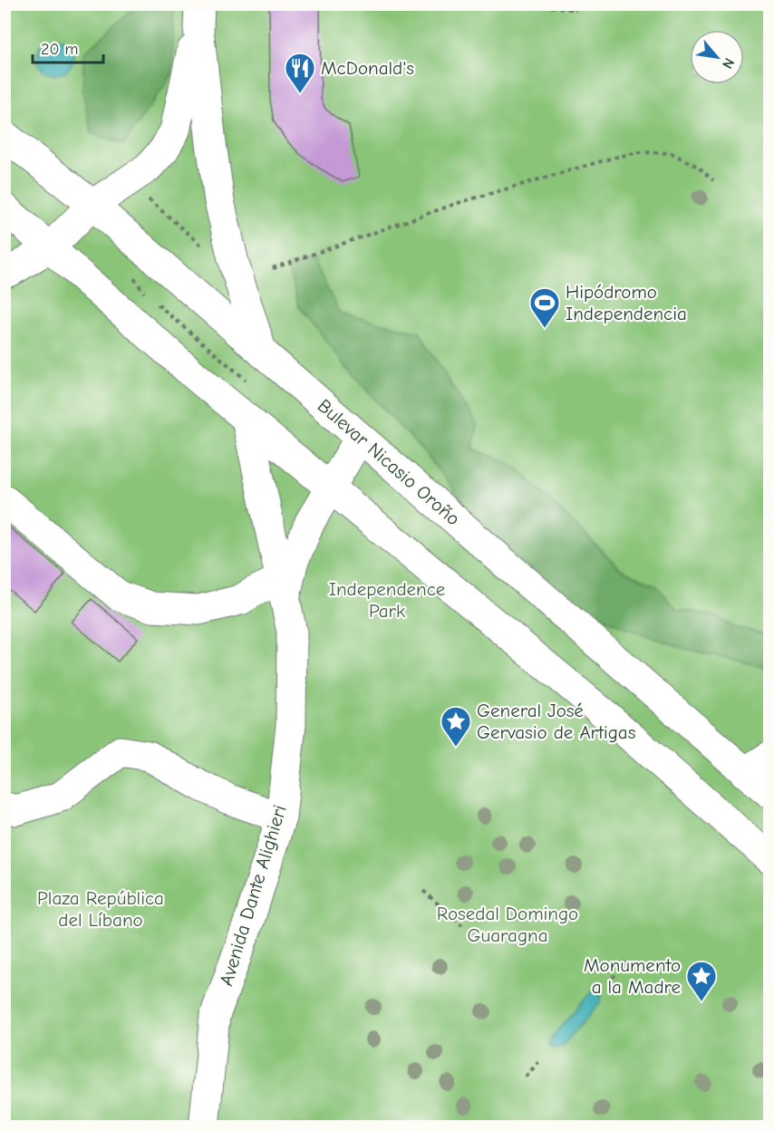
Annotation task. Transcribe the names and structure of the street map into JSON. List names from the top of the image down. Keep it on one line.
{"streets":{"main road":["Bulevar Nicasio Oroño","Avenida Dante Alighieri"]},"crossings":[["Bulevar Nicasio Oroño","Avenida Dante Alighieri"]],"parks":["Independence Park","Plaza República del Líbano","Rosedal Domingo Guaragna"],"places":{"restaurant":["McDonald's"],"sports":["Hipódromo Independencia"],"place":["General José Gervasio de Artigas","Monumento a la Madre"]},"scale_bar":"20 m","north":"bottom right"}
